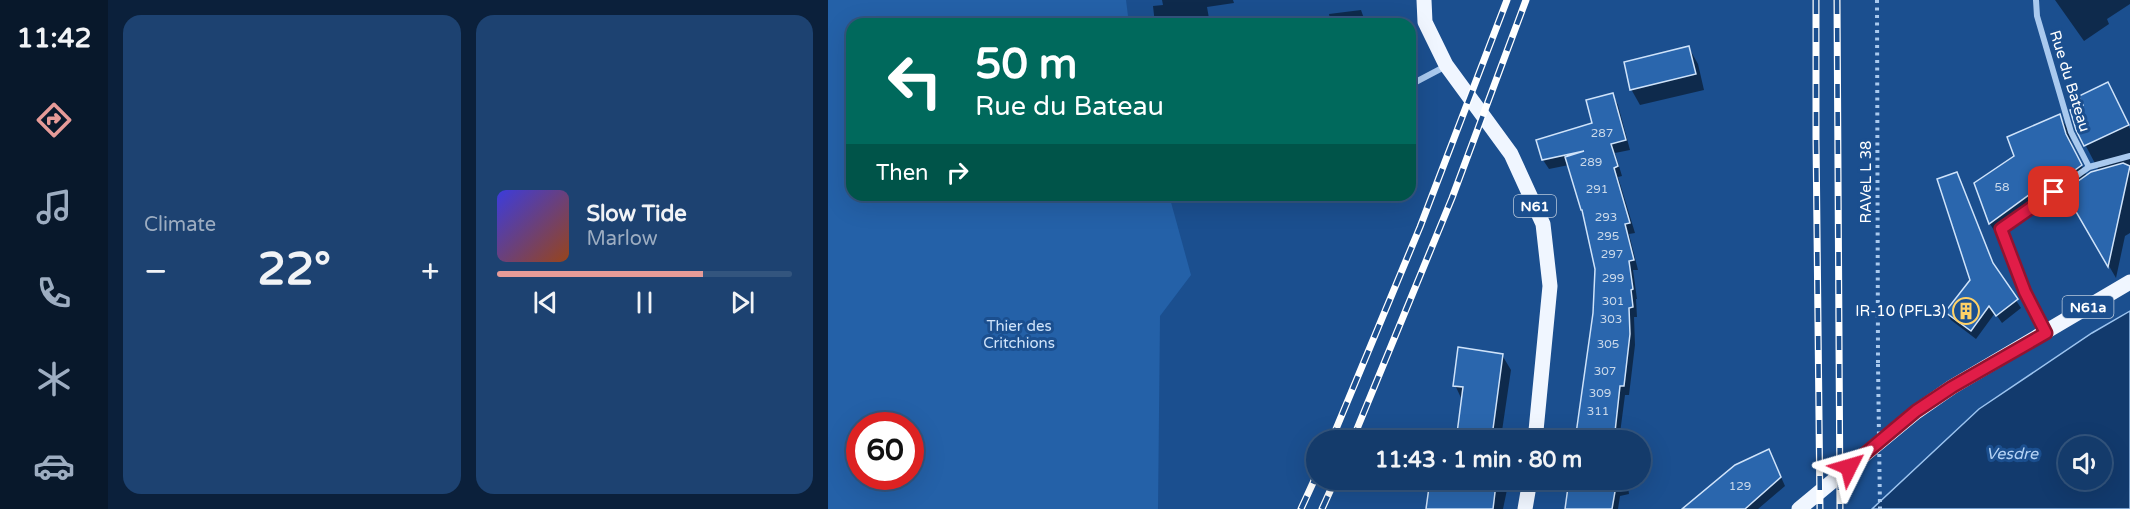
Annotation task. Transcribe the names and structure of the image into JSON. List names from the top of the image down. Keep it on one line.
{"streets":{"main road":["N61","N61a"],"street":["Rue du Bateau"],"path":["RAVeL L 38"]},"water":["Vesdre"],"parks":["Thier des Critchions"],"places":{"building":["IR-10 (PFL3)"]},"house_numbers":["287","289","58","291","293","295","297","299","301","303","305","307","309","311","129"],"page":{"tabs":"11:42","tile":"Climate","turn":["50 m","Rue du Bateau"],"then":"Then","song":["Slow Tide","Marlow"],"heat":["−","22°","+"],"limit":"60","trip":"11:43 · 1 min · 80 m"}}
